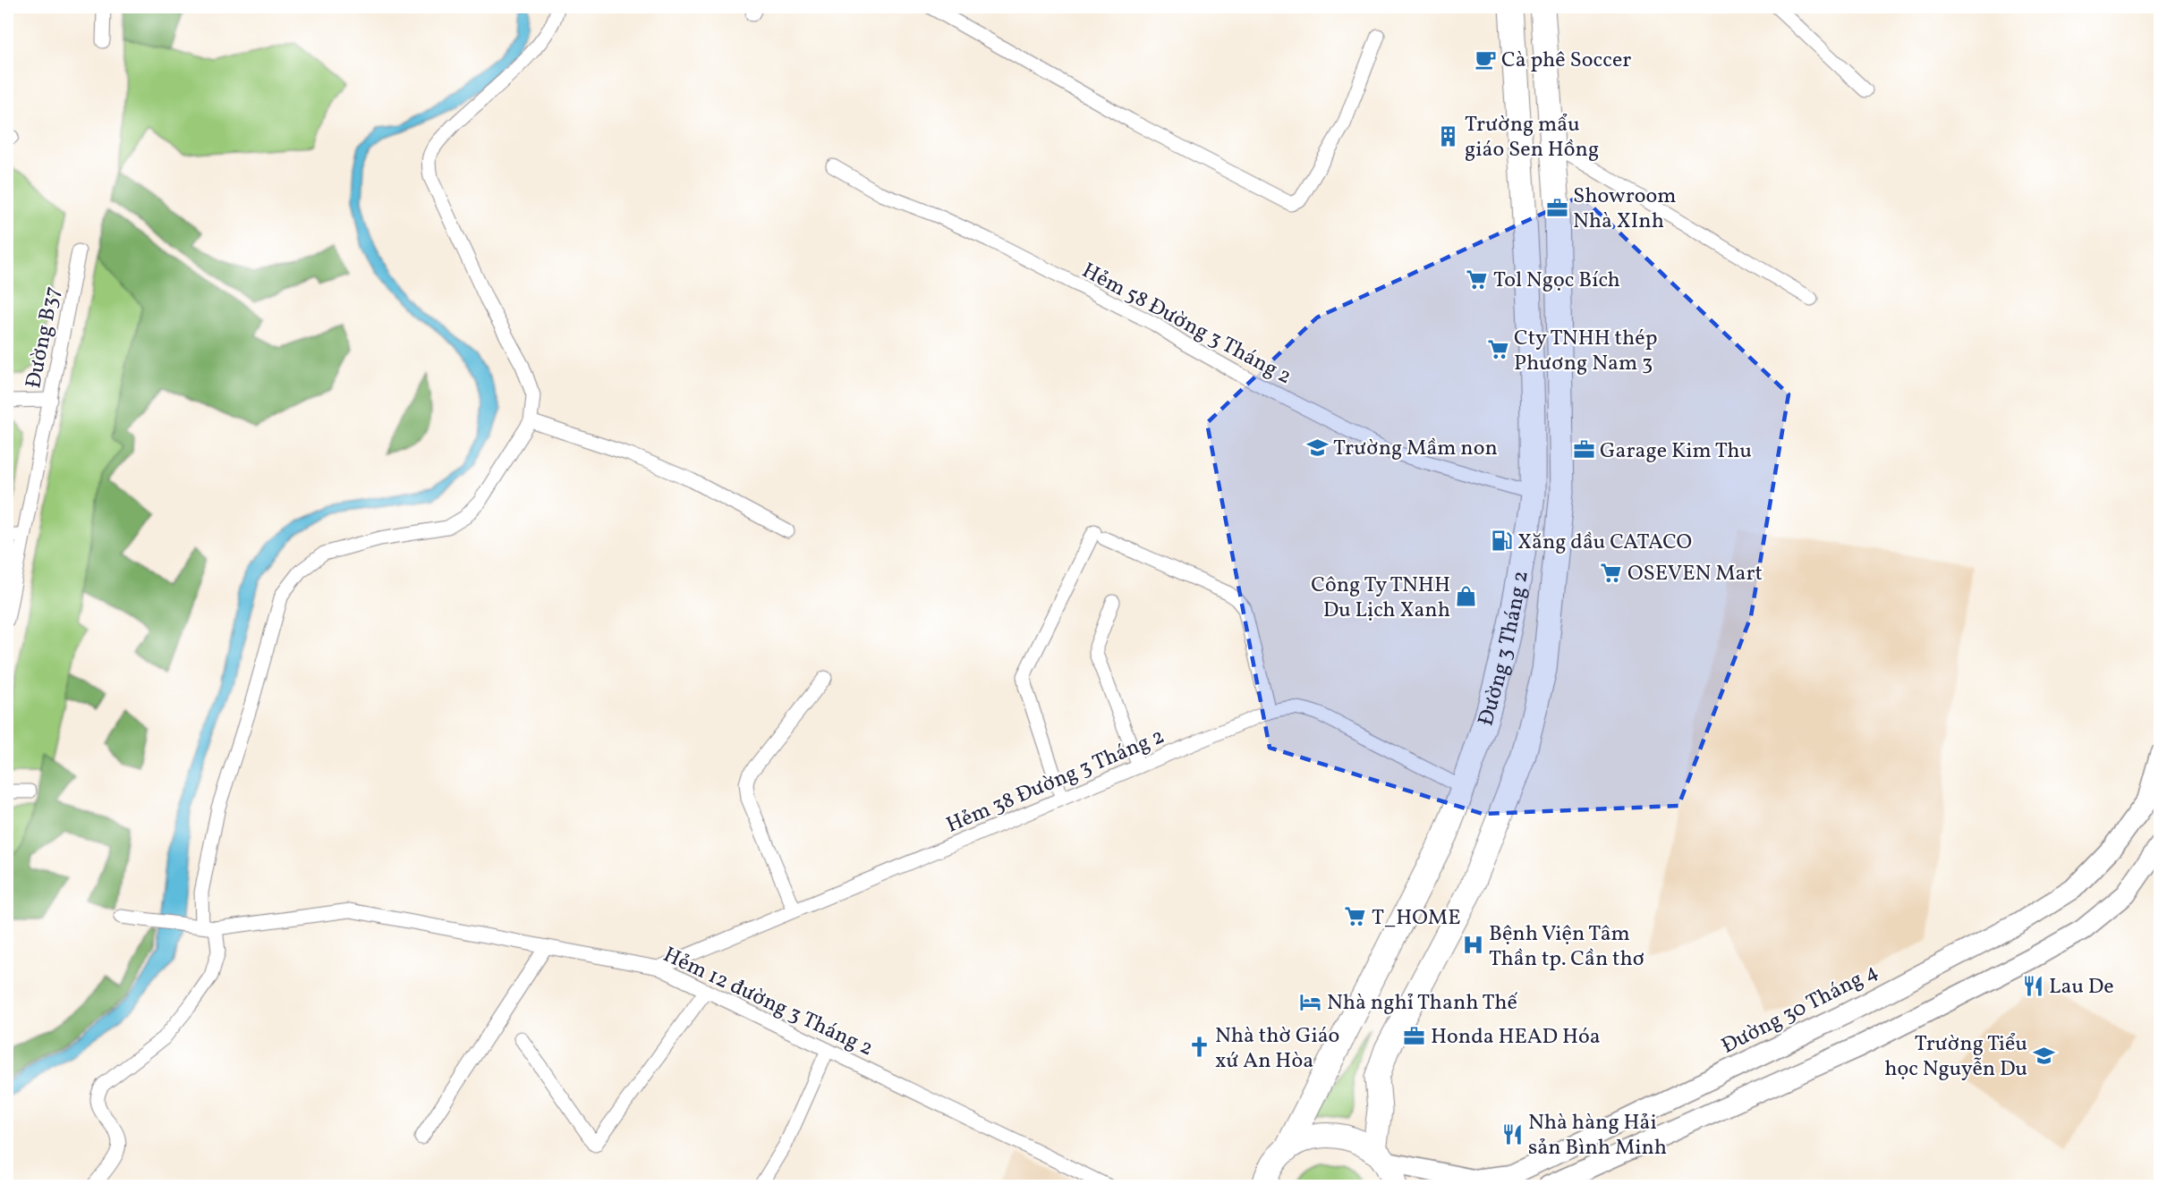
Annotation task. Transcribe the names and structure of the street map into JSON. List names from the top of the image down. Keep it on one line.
{"streets":{"highway":["Đường 3 Tháng 2"],"main road":["Đường 30 Tháng 4"],"street":["Hẻm 58 Đường 3 Tháng 2","Đường B37","Hẻm 38 Đường 3 Tháng 2","Hẻm 12 đường 3 Tháng 2"]},"crossings":[["Hẻm 58 Đường 3 Tháng 2","Đường 3 Tháng 2"],["Đường 3 Tháng 2","Hẻm 38 Đường 3 Tháng 2"],["Đường 3 Tháng 2","Đường 30 Tháng 4"],["Hẻm 38 Đường 3 Tháng 2","Hẻm 12 đường 3 Tháng 2"]],"places":{"cafe":["Cà phê Soccer"],"building":["Trường mẩu giáo Sen Hồng"],"office":["Showroom Nhà XInh","Garage Kim Thu","Honda HEAD Hóa"],"supermarket":["Tol Ngọc Bích","Cty TNHH thép Phương Nam 3","OSEVEN Mart","T_HOME"],"school or university":["Trường Mầm non","Trường Tiểu học Nguyễn Du"],"fuel station":["Xăng dầu CATACO"],"shop":["Công Ty TNHH Du Lịch Xanh"],"hospital":["Bệnh Viện Tâm Thần tp. Cần thơ"],"restaurant":["Lau De","Nhà hàng Hải sản Bình Minh"],"hotel":["Nhà nghỉ Thanh Thế"],"church":["Nhà thờ Giáo xứ An Hòa"]}}
